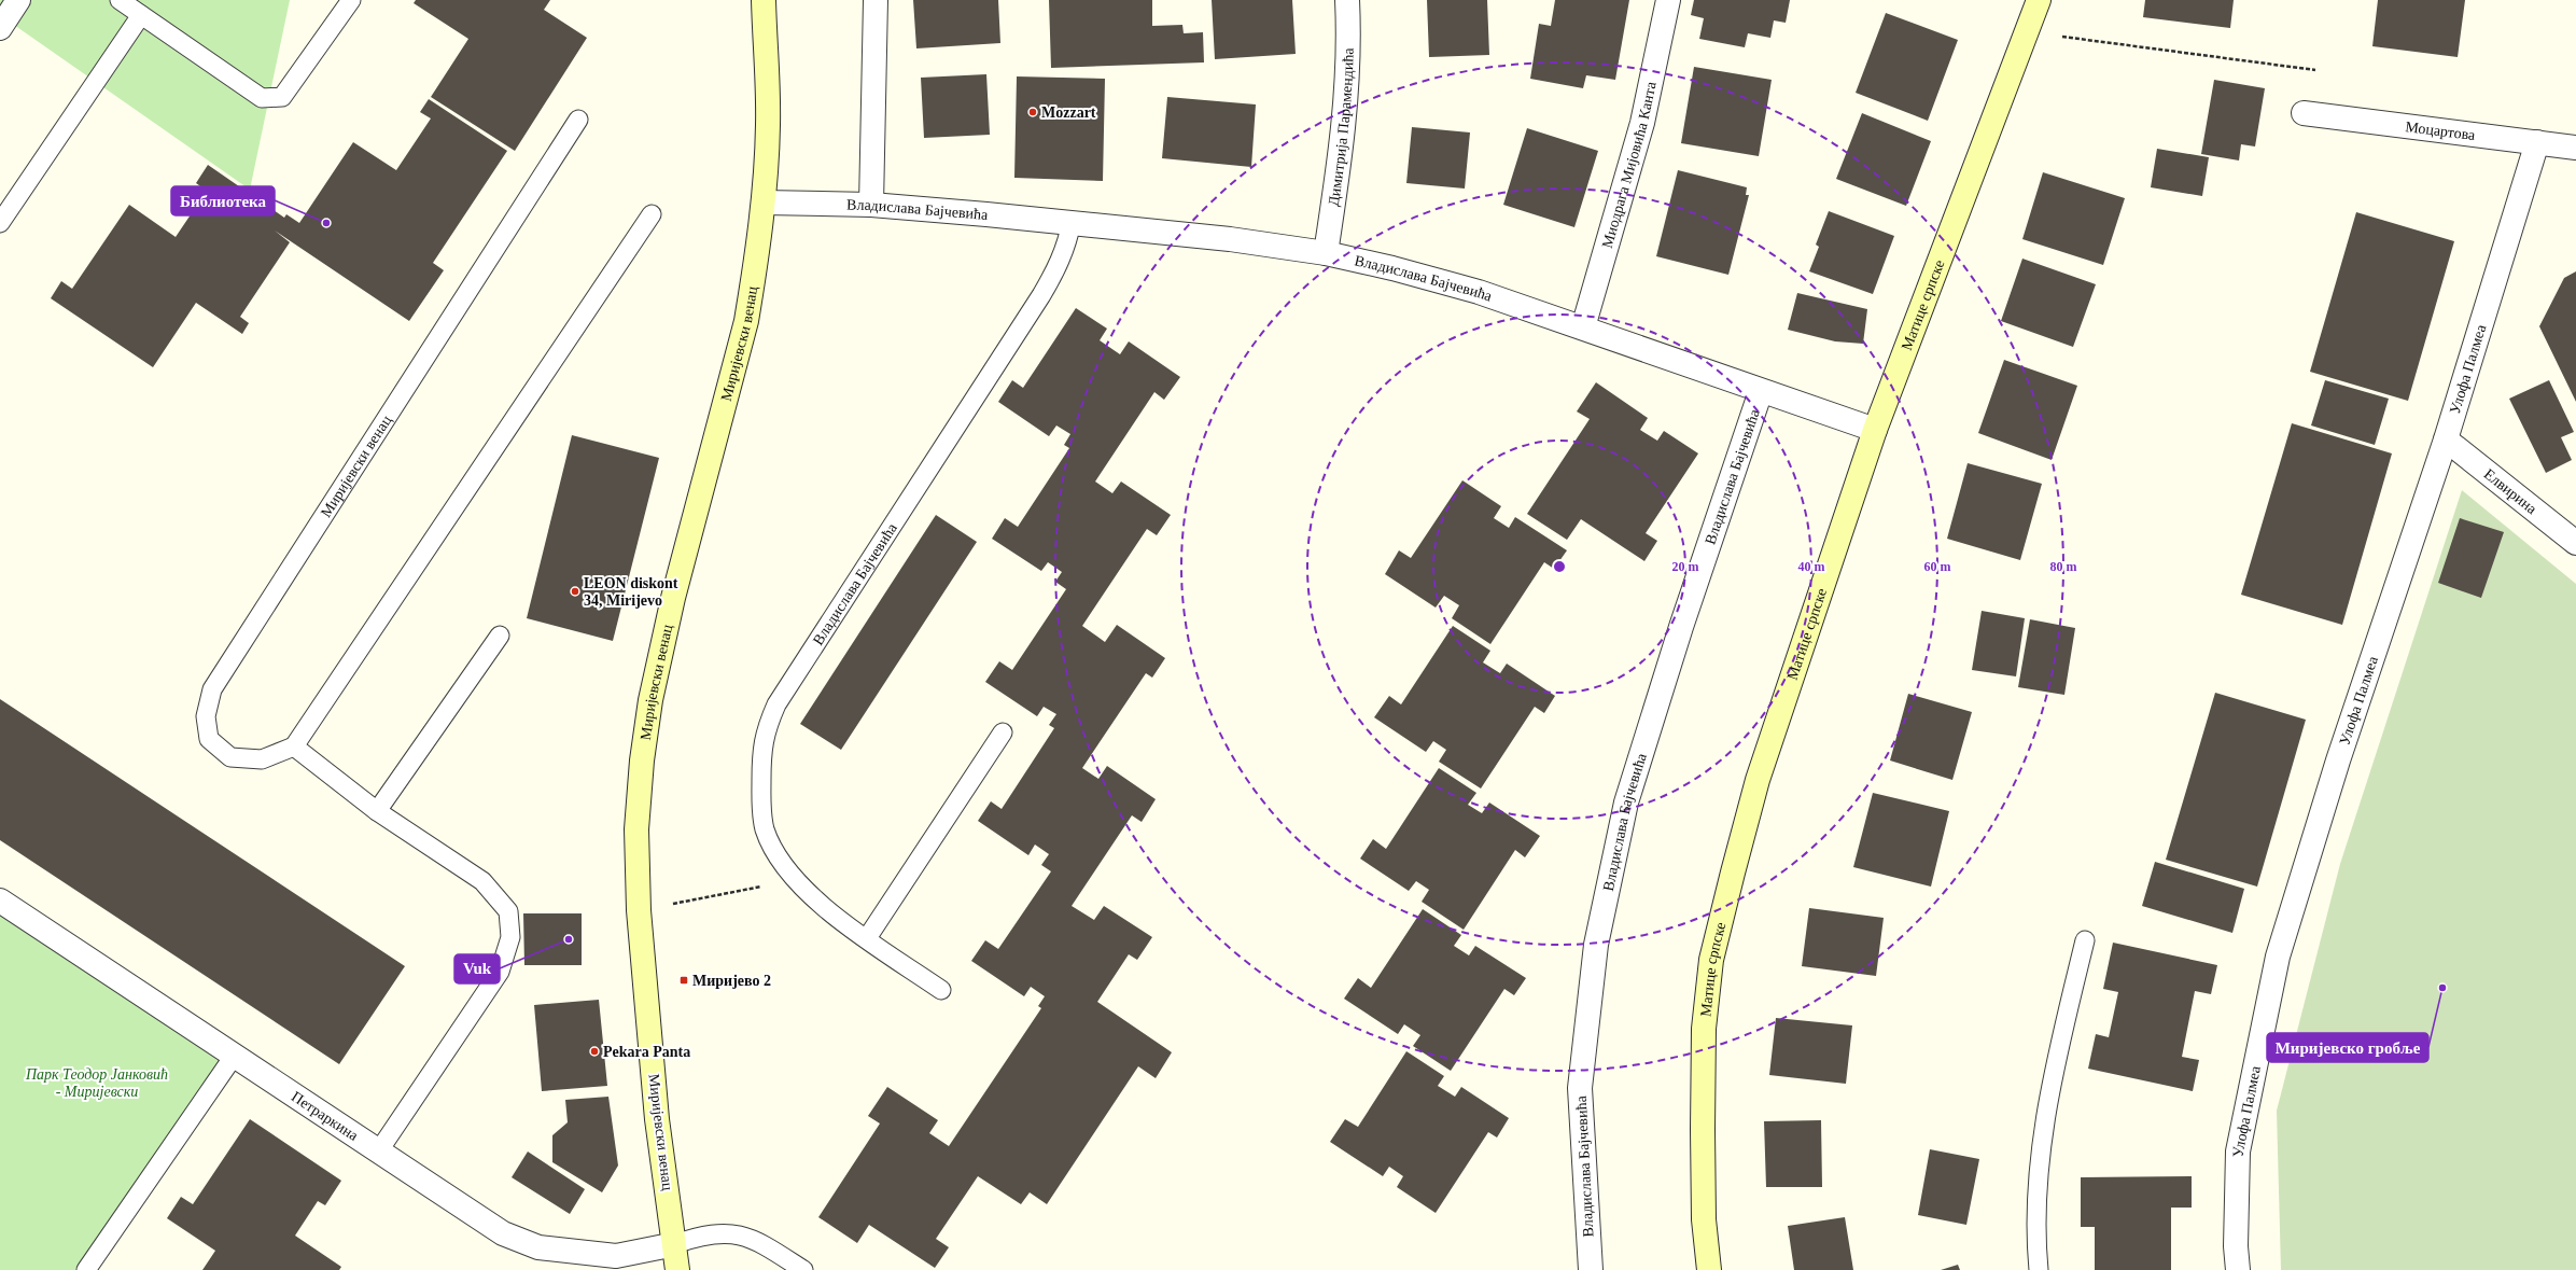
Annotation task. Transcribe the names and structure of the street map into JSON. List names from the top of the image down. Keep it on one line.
{"streets":{"main road":["Матице српске","Миријевски венац"],"street":["Димитрија Парамендића","Моцартова","Миодрага Мијовића Канта","Владислава Бајчевића","Улофа Палмеа","Елвирина","Петраркина"]},"crossings":[["Димитрија Парамендића","Владислава Бајчевића"],["Моцартова","Улофа Палмеа"],["Миодрага Мијовића Канта","Владислава Бајчевића"],["Владислава Бајчевића","Матице српске"],["Владислава Бајчевића","Миријевски венац"],["Миријевски венац","Петраркина"],["Улофа Палмеа","Елвирина"]],"parks":["Парк Теодор Јанковић - Миријевски"],"places":{"other":["Mozzart","Библиотека","LEON diskont 34, Mirijevo","Vuk","Миријевско гробље","Pekara Panta"],"transit":["Миријево 2"]},"rings":["20 m","40 m","60 m","80 m"]}
